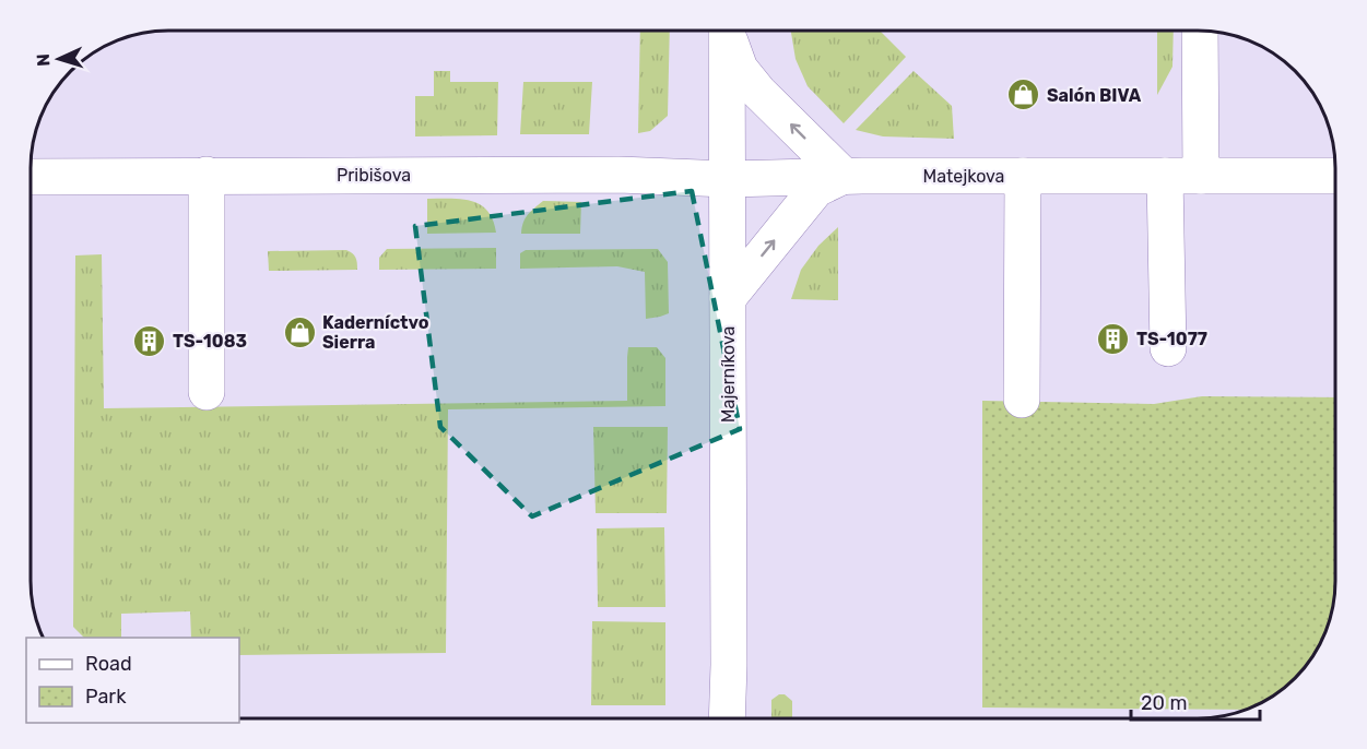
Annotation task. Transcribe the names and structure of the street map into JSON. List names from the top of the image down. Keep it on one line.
{"streets":{"street":["Pribišova","Matejkova","Majerníkova"]},"crossings":[["Pribišova","Matejkova"],["Pribišova","Majerníkova"],["Matejkova","Majerníkova"]],"places":{"shop":["Salón BIVA","Kaderníctvo Sierra"],"building":["TS-1077","TS-1083"]},"legend":["Road","Park"],"scale_bar":"20 m","north":"left"}
